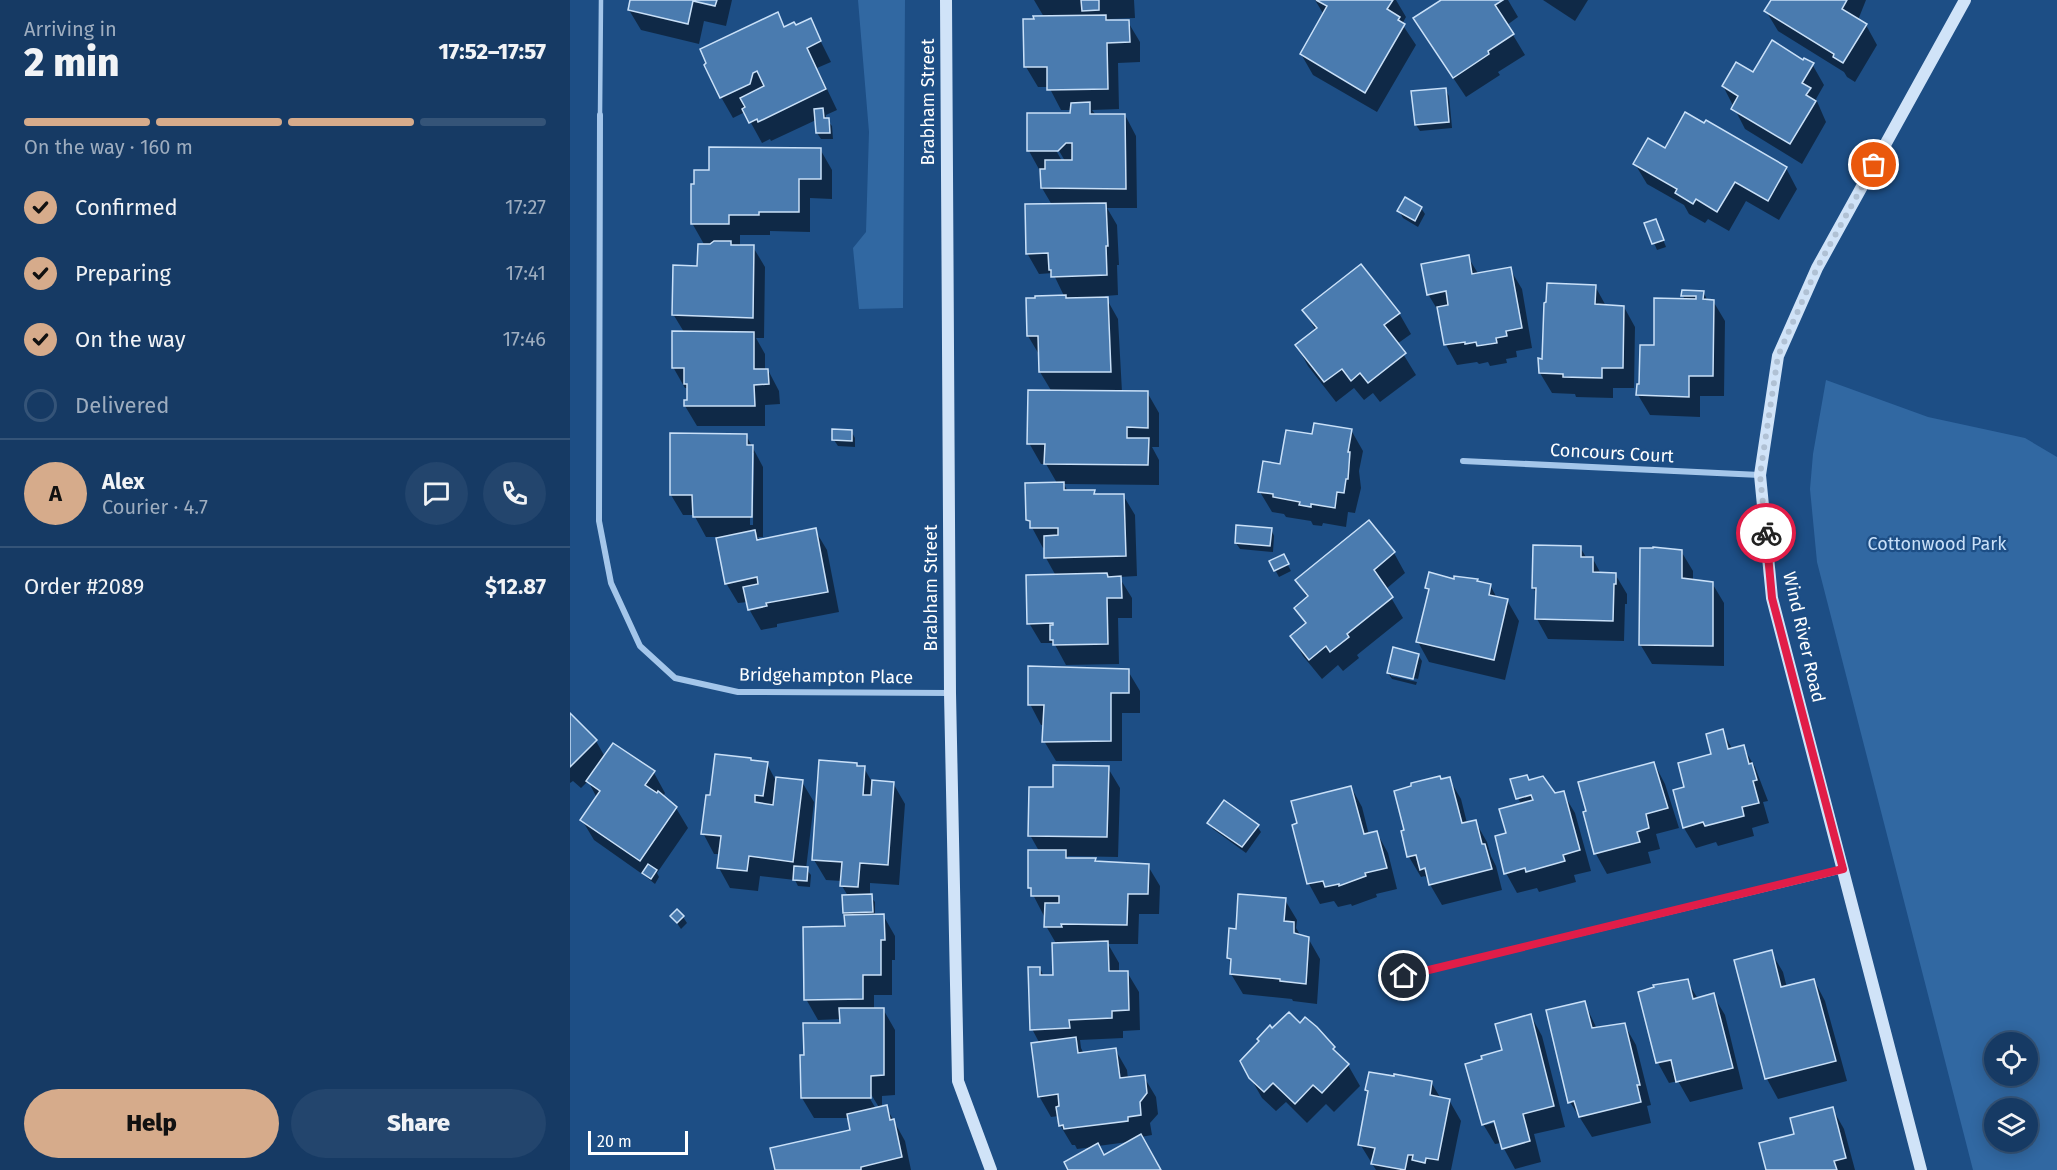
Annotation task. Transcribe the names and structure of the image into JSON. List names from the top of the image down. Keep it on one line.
{"streets":{"street":["Brabham Street","Concours Court","Wind River Road","Bridgehampton Place"]},"crossings":[["Brabham Street","Bridgehampton Place"],["Concours Court","Wind River Road"]],"parks":["Cottonwood Park"],"scale_bar":"20 m","page":{"heading":["2 min","Arriving in","17:52–17:57"],"panel":["Alex","Courier · 4.7","Order #2089","$12.87"],"bar":"On the way · 160 m","list":[["Confirmed","17:27"],["Preparing","17:41"],["On the way","17:46"],"Delivered"],"round":"A","buttons":["Help","Share"],"scale":"20 m"}}
